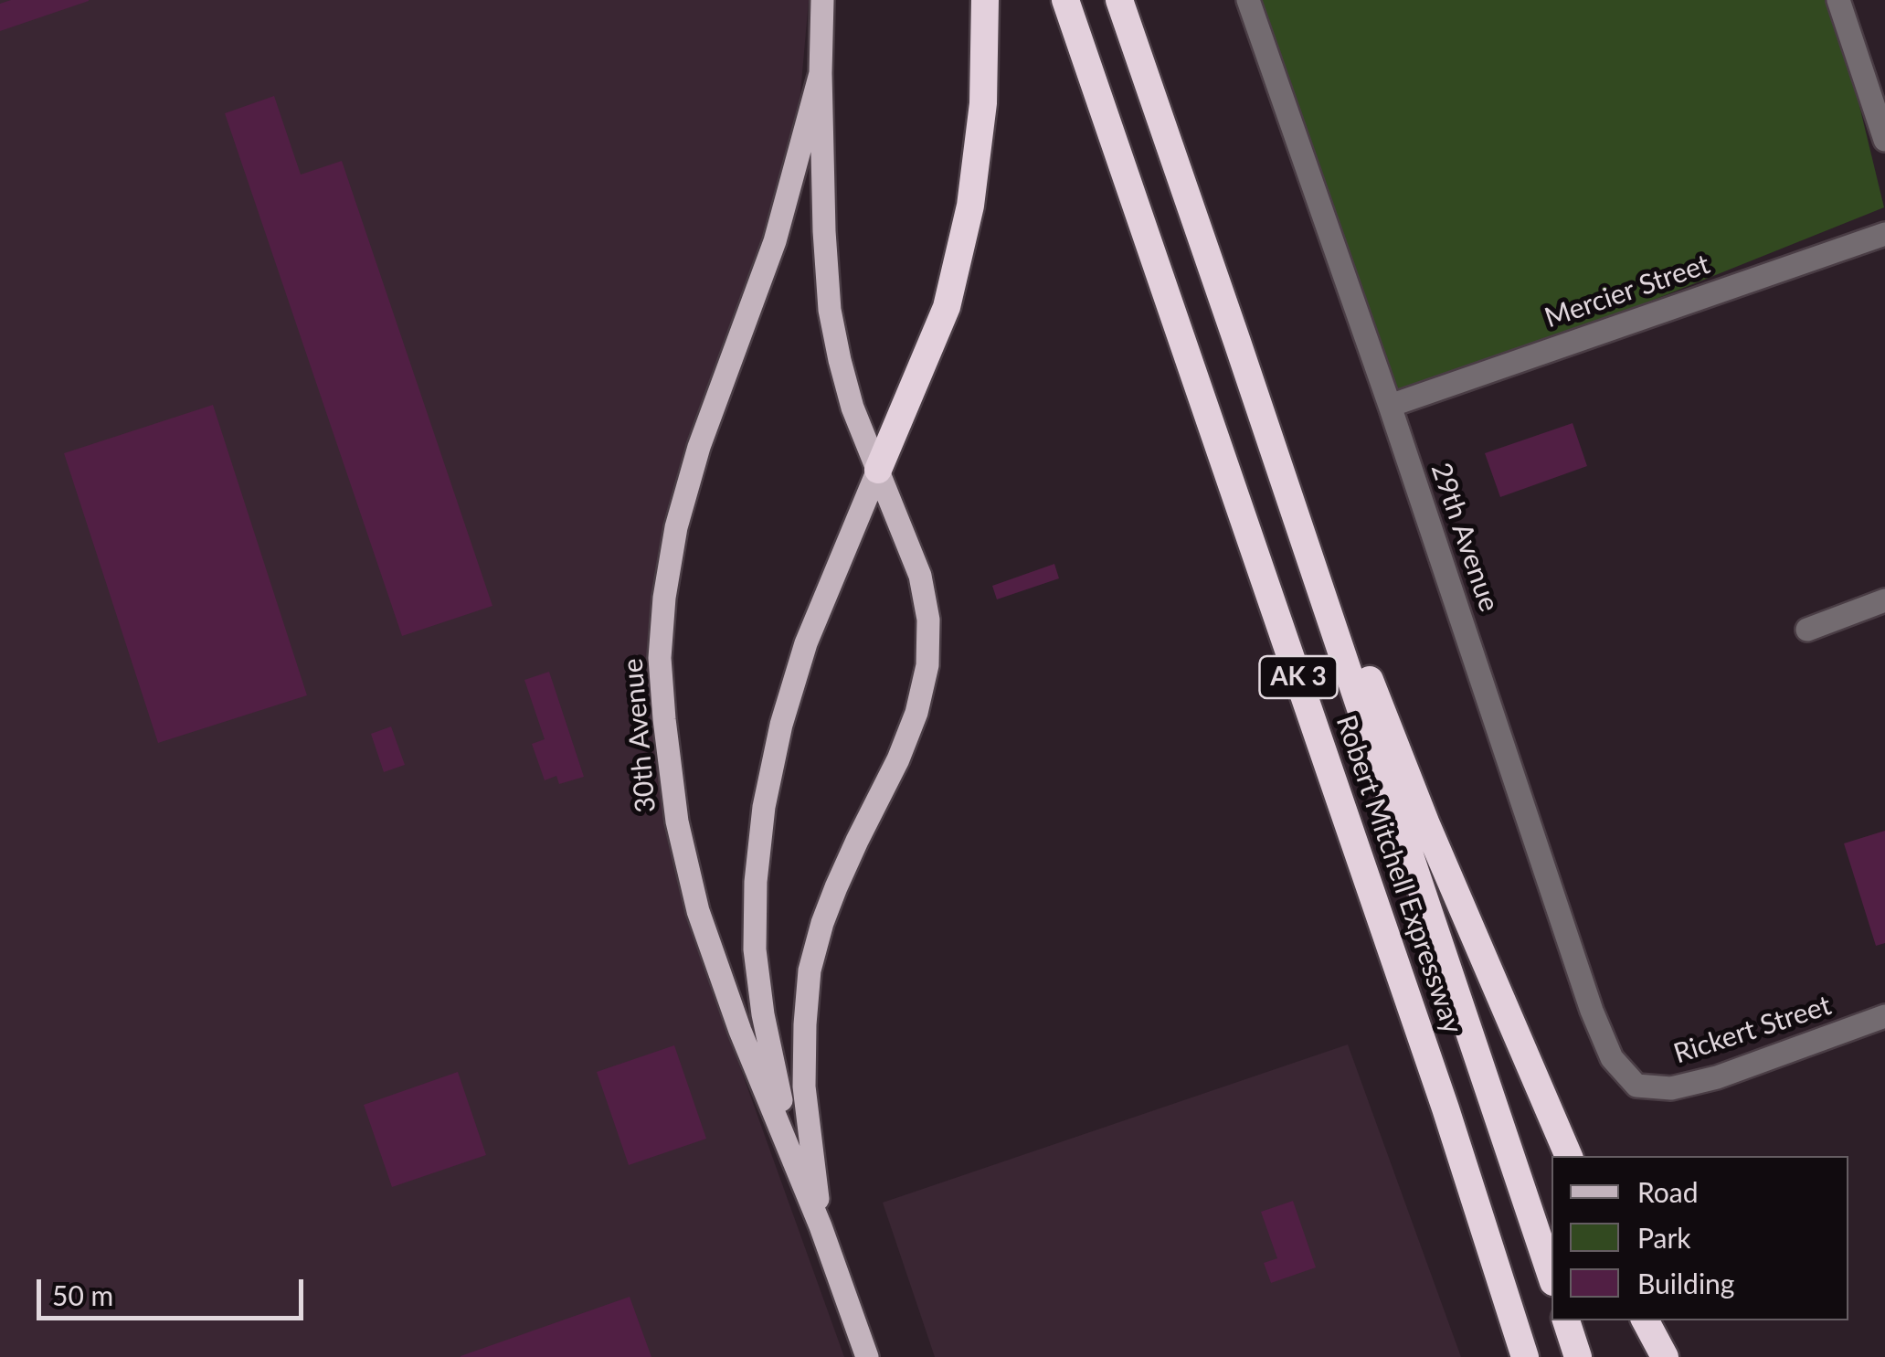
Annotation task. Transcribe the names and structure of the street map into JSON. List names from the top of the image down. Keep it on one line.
{"streets":{"highway":["AK 3","Robert Mitchell Expressway"],"main road":["30th Avenue"],"street":["Mercier Street","29th Avenue","Rickert Street"]},"crossings":[["Mercier Street","29th Avenue"],["29th Avenue","Rickert Street"]],"legend":["Road","Park","Building"],"scale_bar":"50 m"}
